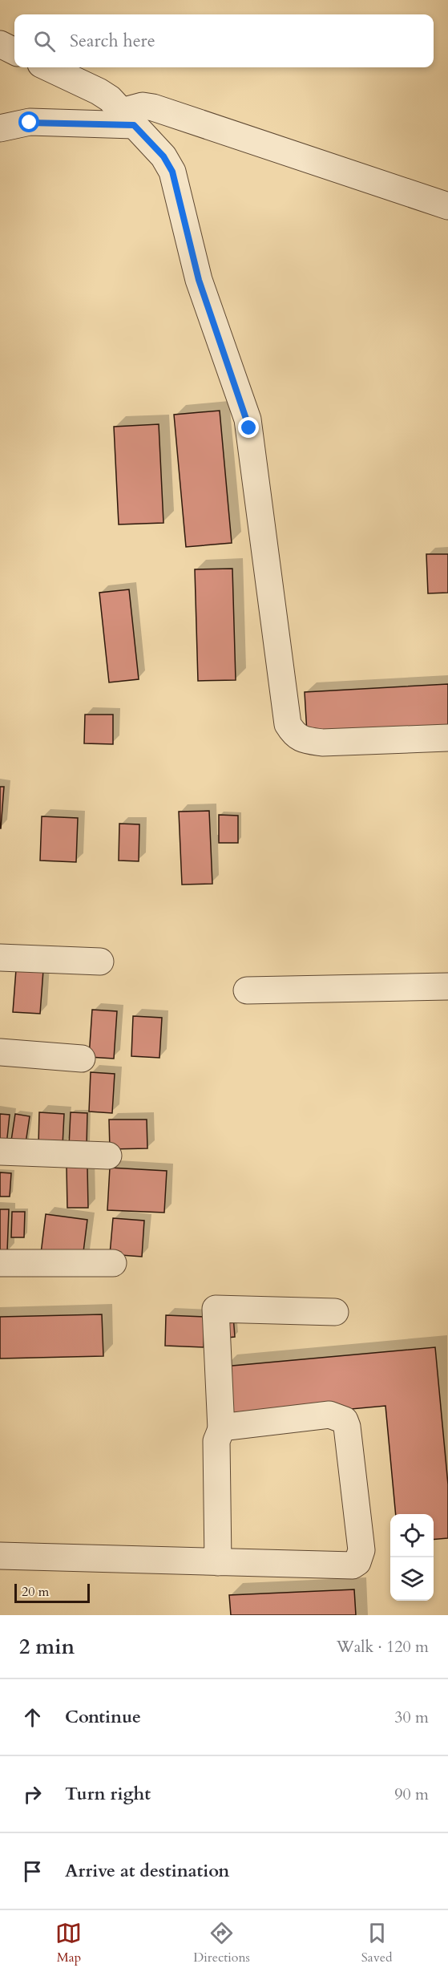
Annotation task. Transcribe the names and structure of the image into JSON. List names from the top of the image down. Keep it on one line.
{"scale_bar":"20 m","page":{"search":"Search here","scale":"20 m","heading":["2 min","Walk · 120 m"],"list":[["Continue","30 m"],["Turn right","90 m"],"Arrive at destination"],"nav":["Map","Directions","Saved"]}}
